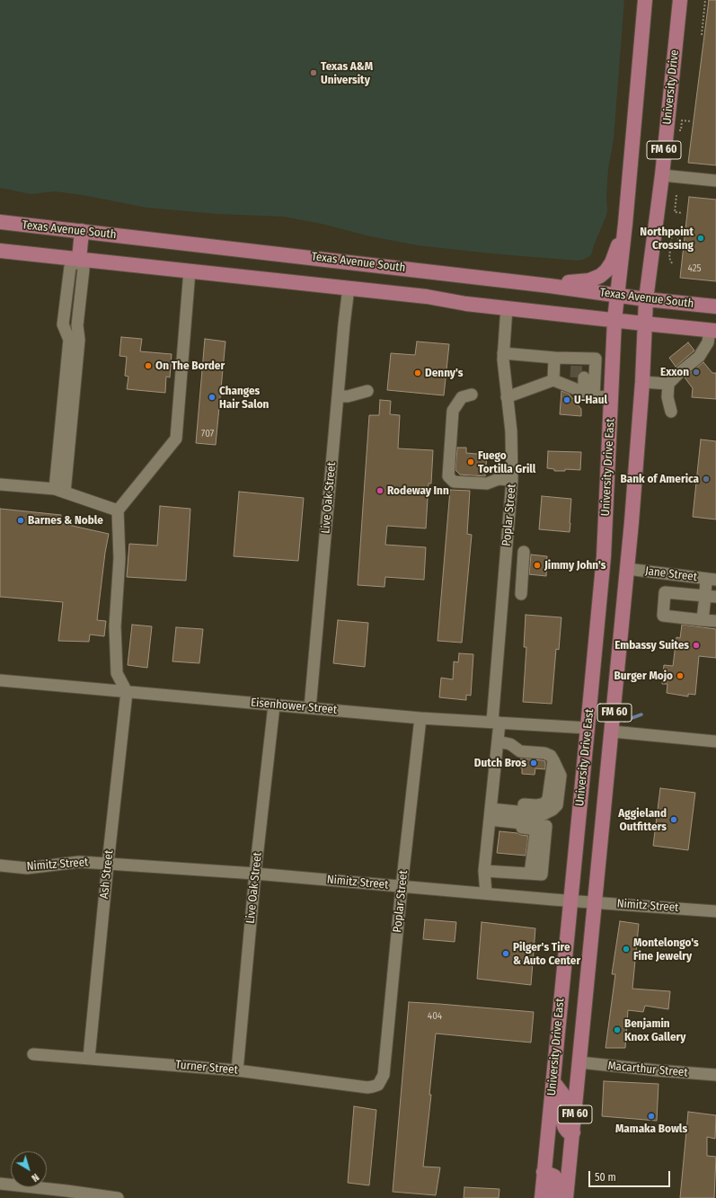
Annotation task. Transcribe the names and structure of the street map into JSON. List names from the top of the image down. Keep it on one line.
{"streets":{"main road":["University Drive","FM 60","Texas Avenue South","University Drive East"],"street":["Live Oak Street","Poplar Street","Jane Street","Eisenhower Street","Nimitz Street","Ash Street","Turner Street","Macarthur Street"]},"crossings":[["University Drive","Texas Avenue South"],["University Drive","University Drive East"],["FM 60","Texas Avenue South"],["FM 60","University Drive East"],["Texas Avenue South","University Drive East"],["Texas Avenue South","Live Oak Street"],["Texas Avenue South","Poplar Street"],["University Drive East","Jane Street"],["University Drive East","Eisenhower Street"],["University Drive East","Nimitz Street"],["University Drive East","Macarthur Street"],["Live Oak Street","Eisenhower Street"],["Live Oak Street","Nimitz Street"],["Live Oak Street","Turner Street"],["Poplar Street","Eisenhower Street"],["Poplar Street","Nimitz Street"],["Poplar Street","Turner Street"],["Eisenhower Street","Ash Street"],["Nimitz Street","Ash Street"],["Ash Street","Turner Street"]],"places":["Texas A&M University","Northpoint Crossing","On The Border","Exxon","Denny's","Changes Hair Salon","U-Haul","Fuego Tortilla Grill","Bank of America","Rodeway Inn","Barnes & Noble","Jimmy John's","Embassy Suites","Burger Mojo","Dutch Bros","Aggieland Outfitters","Montelongo's Fine Jewelry","Pilger's Tire & Auto Center","Benjamin Knox Gallery","Mamaka Bowls"],"house_numbers":["425","707","404"],"scale_bar":"50 m","north":"bottom right"}
